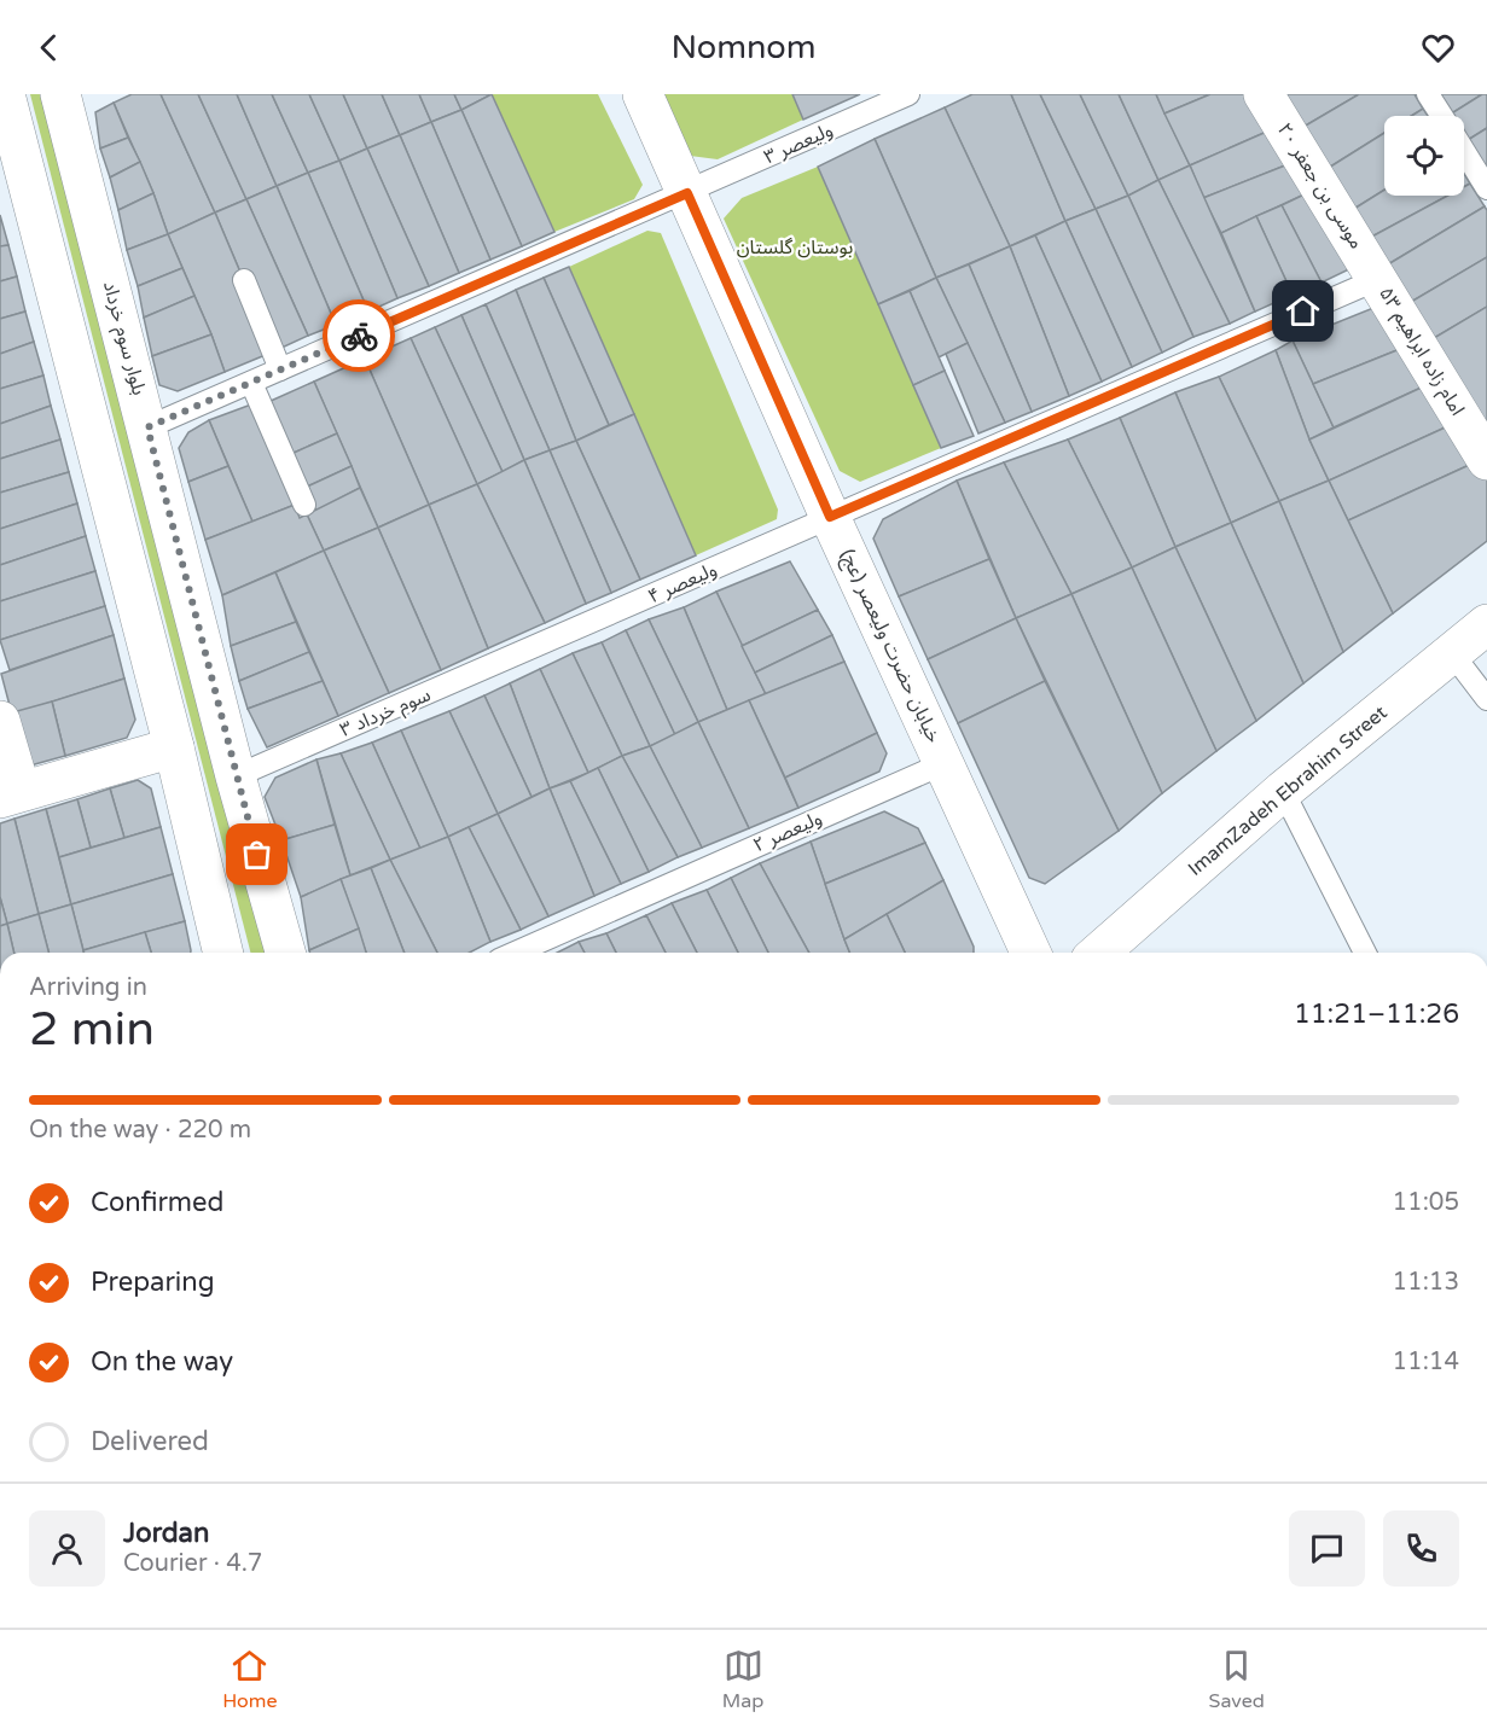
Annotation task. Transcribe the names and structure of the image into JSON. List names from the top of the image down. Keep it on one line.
{"streets":{"main road":["موسی بن جعفر ۲۰","بلوار سوم خرداد","امام زاده ابراهیم ۵۳","خیابان حضرت ولیعصر (عج)","ImamZadeh Ebrahim Street"],"lane":["ولیعصر ۳","ولیعصر ۴","سوم خرداد ۳","ولیعصر ۲"]},"crossings":[["ولیعصر ۳","بلوار سوم خرداد"],["ولیعصر ۳","خیابان حضرت ولیعصر (عج)"],["موسی بن جعفر ۲۰","امام زاده ابراهیم ۵۳"],["موسی بن جعفر ۲۰","ولیعصر ۴"],["بلوار سوم خرداد","سوم خرداد ۳"],["امام زاده ابراهیم ۵۳","ولیعصر ۴"],["ولیعصر ۴","خیابان حضرت ولیعصر (عج)"],["ولیعصر ۴","سوم خرداد ۳"],["خیابان حضرت ولیعصر (عج)","ولیعصر ۲"]],"parks":["بوستان گلستان"],"page":{"header":"Nomnom","heading":["2 min","Arriving in","11:21–11:26"],"panel":["Jordan","Courier · 4.7"],"bar":"On the way · 220 m","list":[["Confirmed","11:05"],["Preparing","11:13"],["On the way","11:14"],"Delivered"],"tabs":["Home","Map","Saved"]}}
